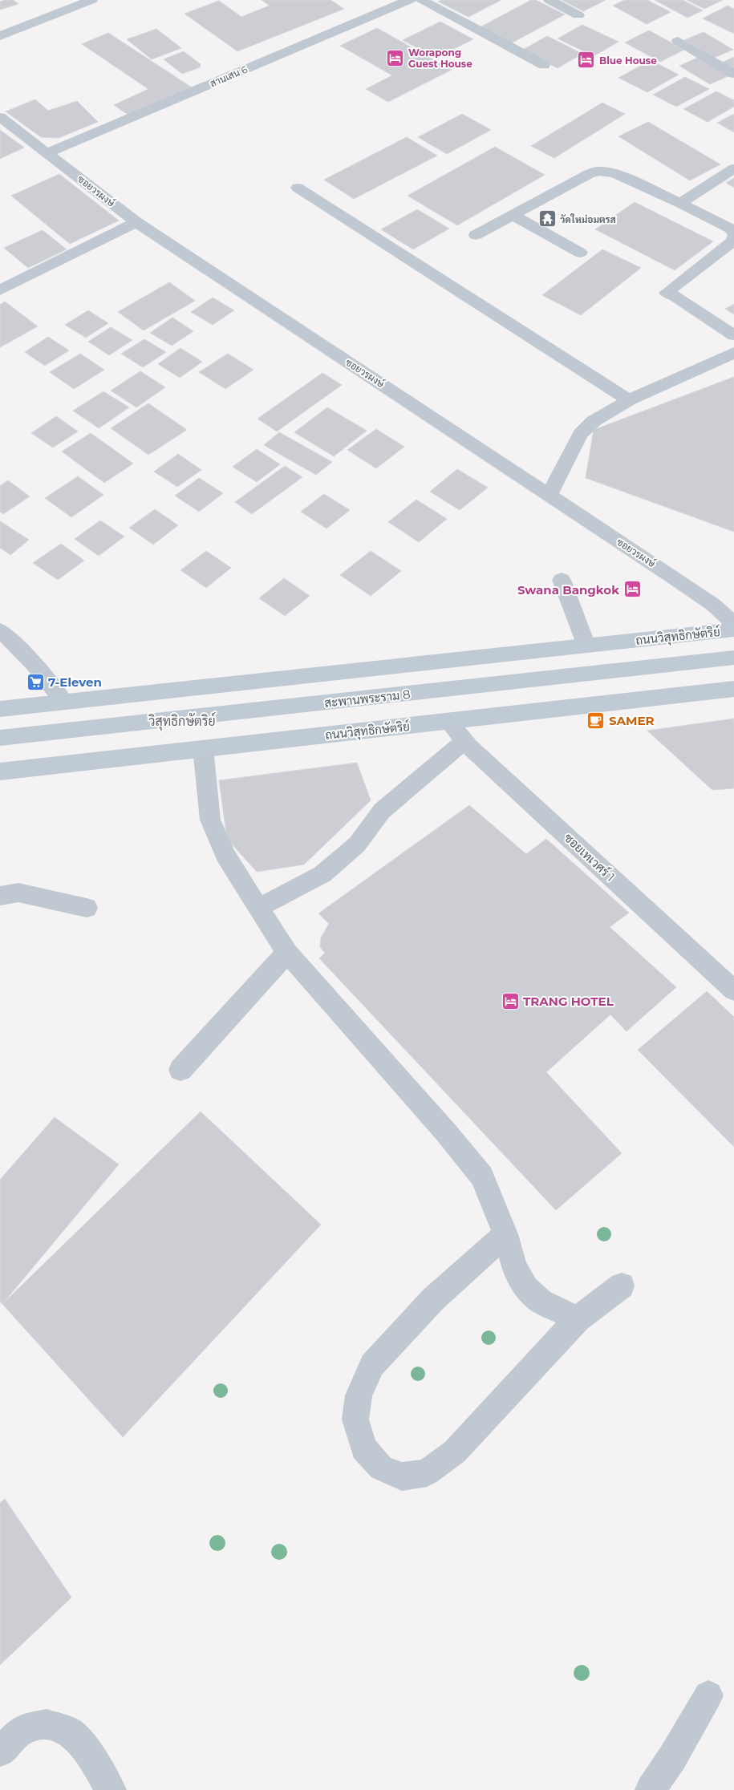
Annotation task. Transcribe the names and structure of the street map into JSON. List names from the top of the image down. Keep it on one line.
{"streets":{"main road":["ถนนวิสุทธิกษัตริย์","สะพานพระราม 8"],"street":["สานเสน 6","ซอยวรผงษ์","ซอยเทเวศร์ 1"]},"crossings":[["สานเสน 6","ซอยวรผงษ์"],["ถนนวิสุทธิกษัตริย์","ซอยเทเวศร์ 1"]],"districts":["วิสุทธิกษัตริย์"],"places":{"hotel":["Worapong Guest House","Blue House","Swana Bangkok","TRANG HOTEL"],"temple":["วัดใหม่อมตรส"],"supermarket":["7-Eleven"],"cafe":["SAMER"]}}
